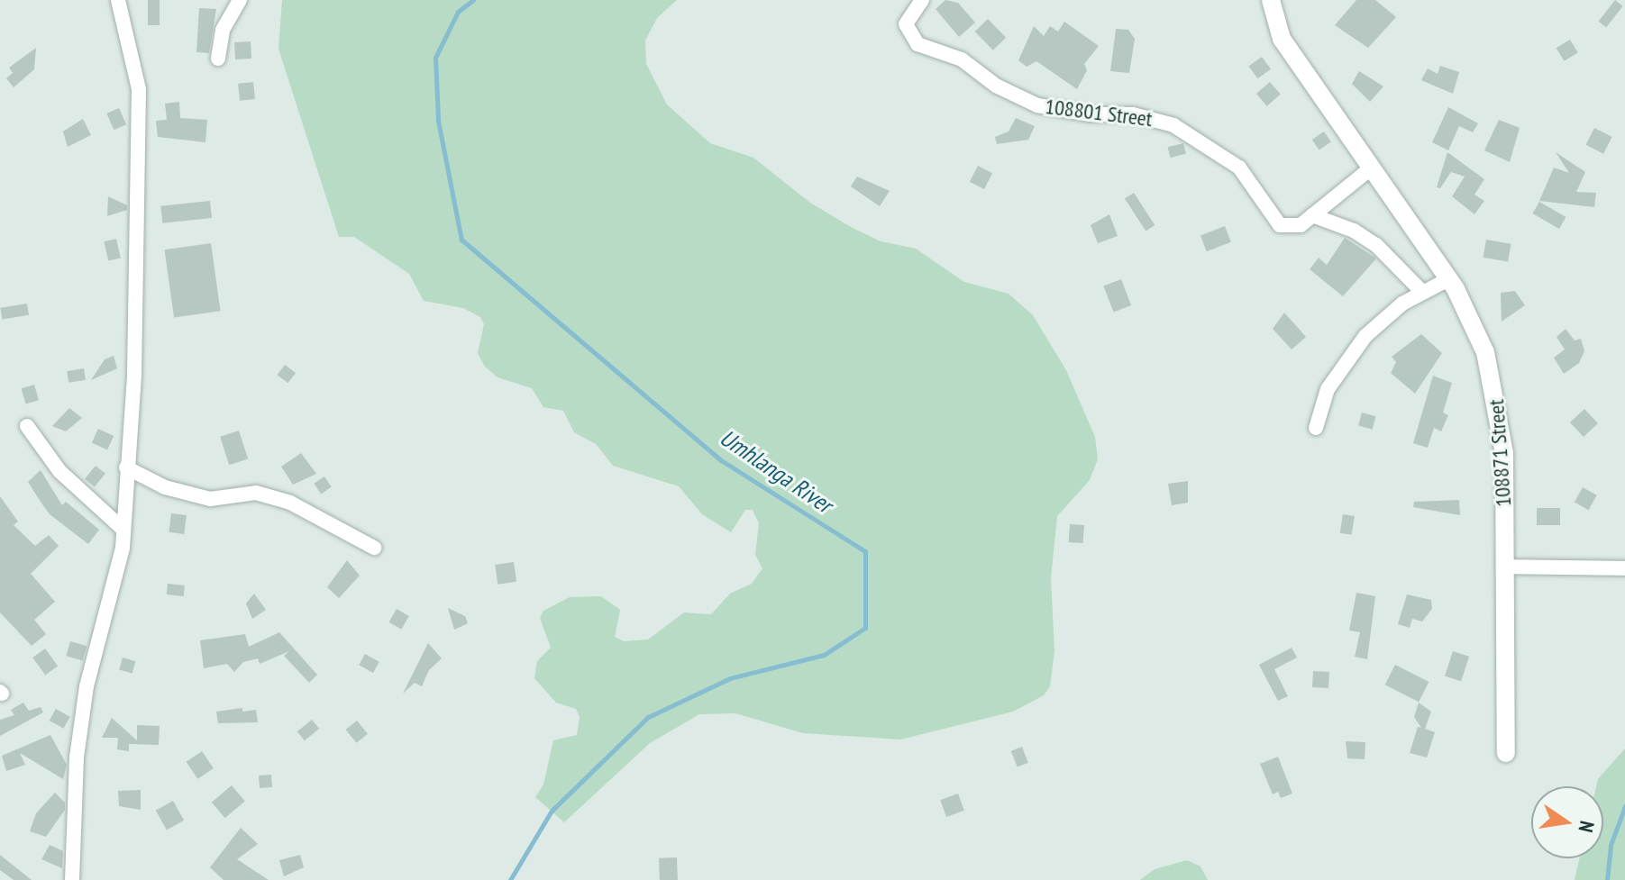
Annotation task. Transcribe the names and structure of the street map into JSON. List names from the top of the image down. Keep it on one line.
{"streets":{"street":["108801 Street","108871 Street"]},"crossings":[["108801 Street","108871 Street"]],"water":["Umhlanga River"],"north":"right"}
